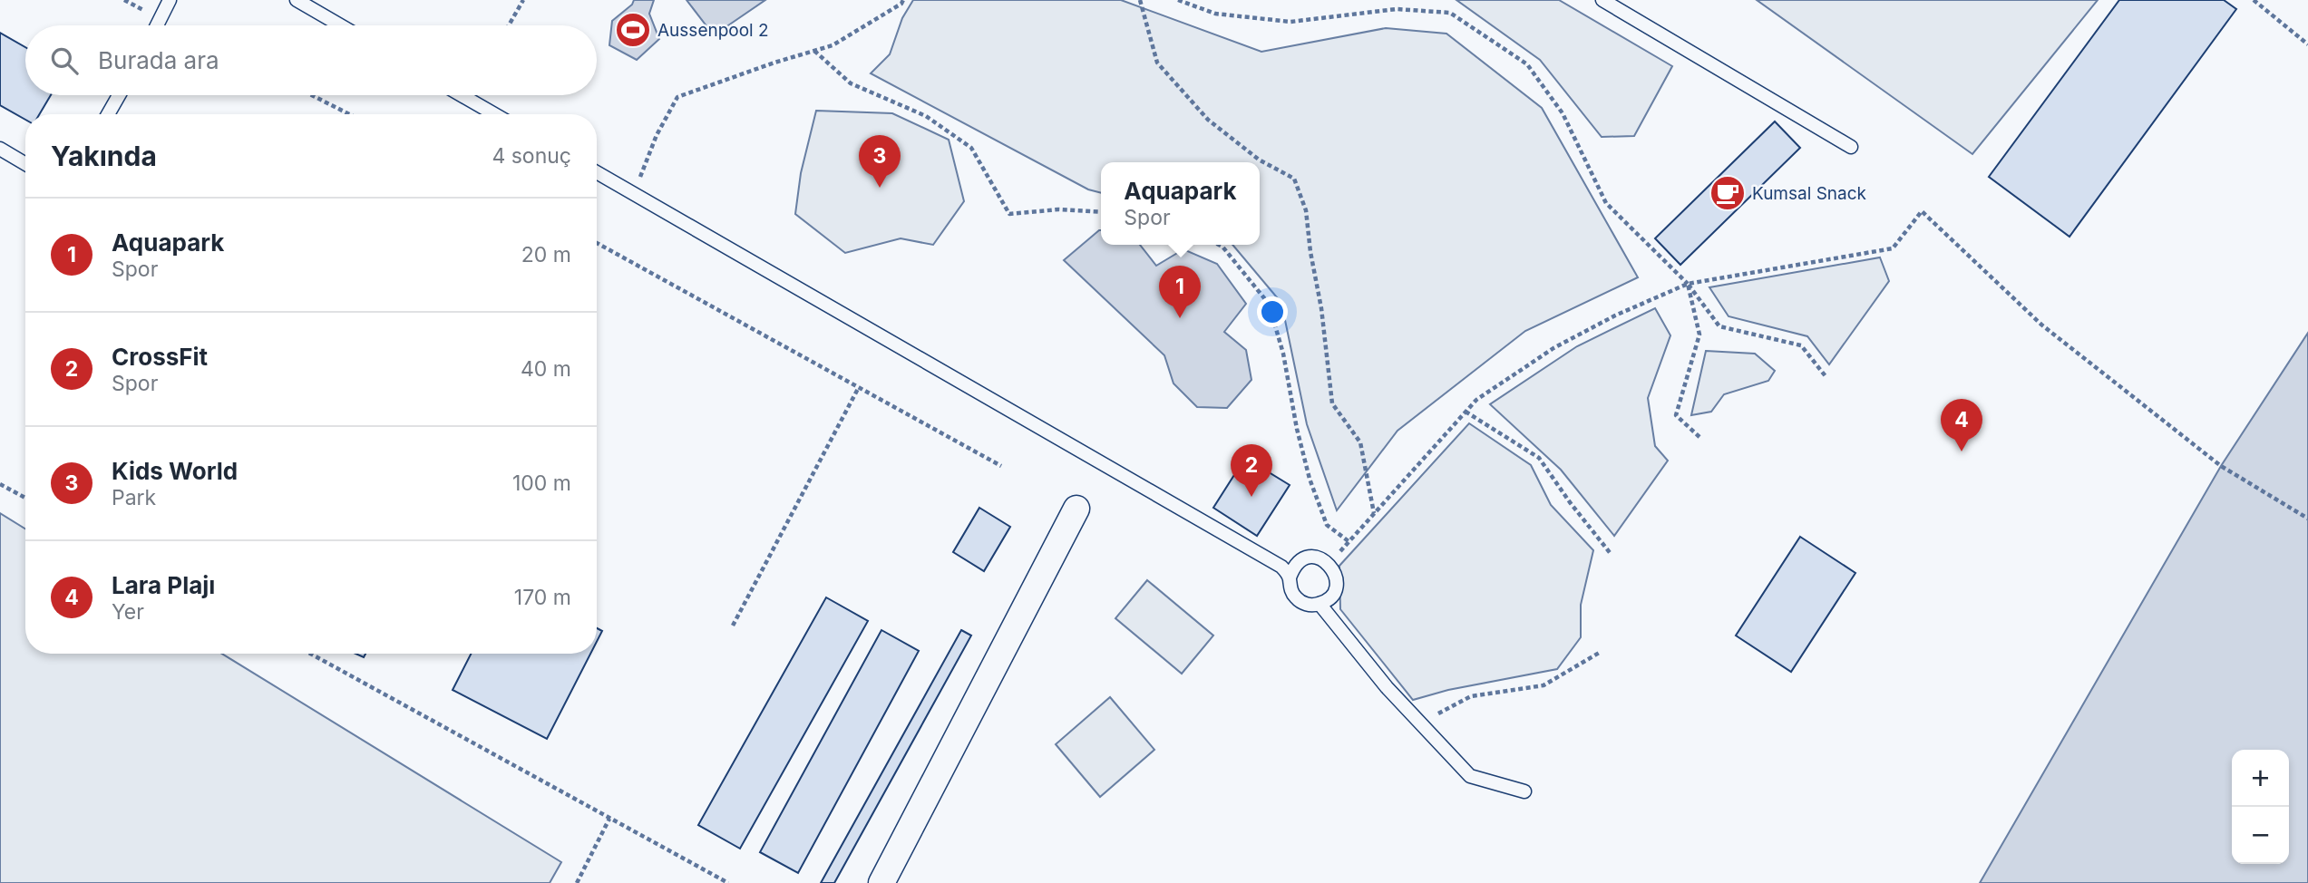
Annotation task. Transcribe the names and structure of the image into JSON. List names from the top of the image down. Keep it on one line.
{"places":{"sports":["Aussenpool 2"],"cafe":["Kumsal Snack"]},"page":{"search":"Burada ara","heading":["Yakında","4 sonuç"],"pins":["3","1","4","2"],"popup":["Aquapark","Spor"],"list":[{"mark":"1","name":"Aquapark","note":"Spor","value":"20 m"},{"mark":"2","name":"CrossFit","note":"Spor","value":"40 m"},{"mark":"3","name":"Kids World","note":"Park","value":"100 m"},{"mark":"4","name":"Lara Plajı","note":"Yer","value":"170 m"}],"map_buttons":["+","−"]}}
